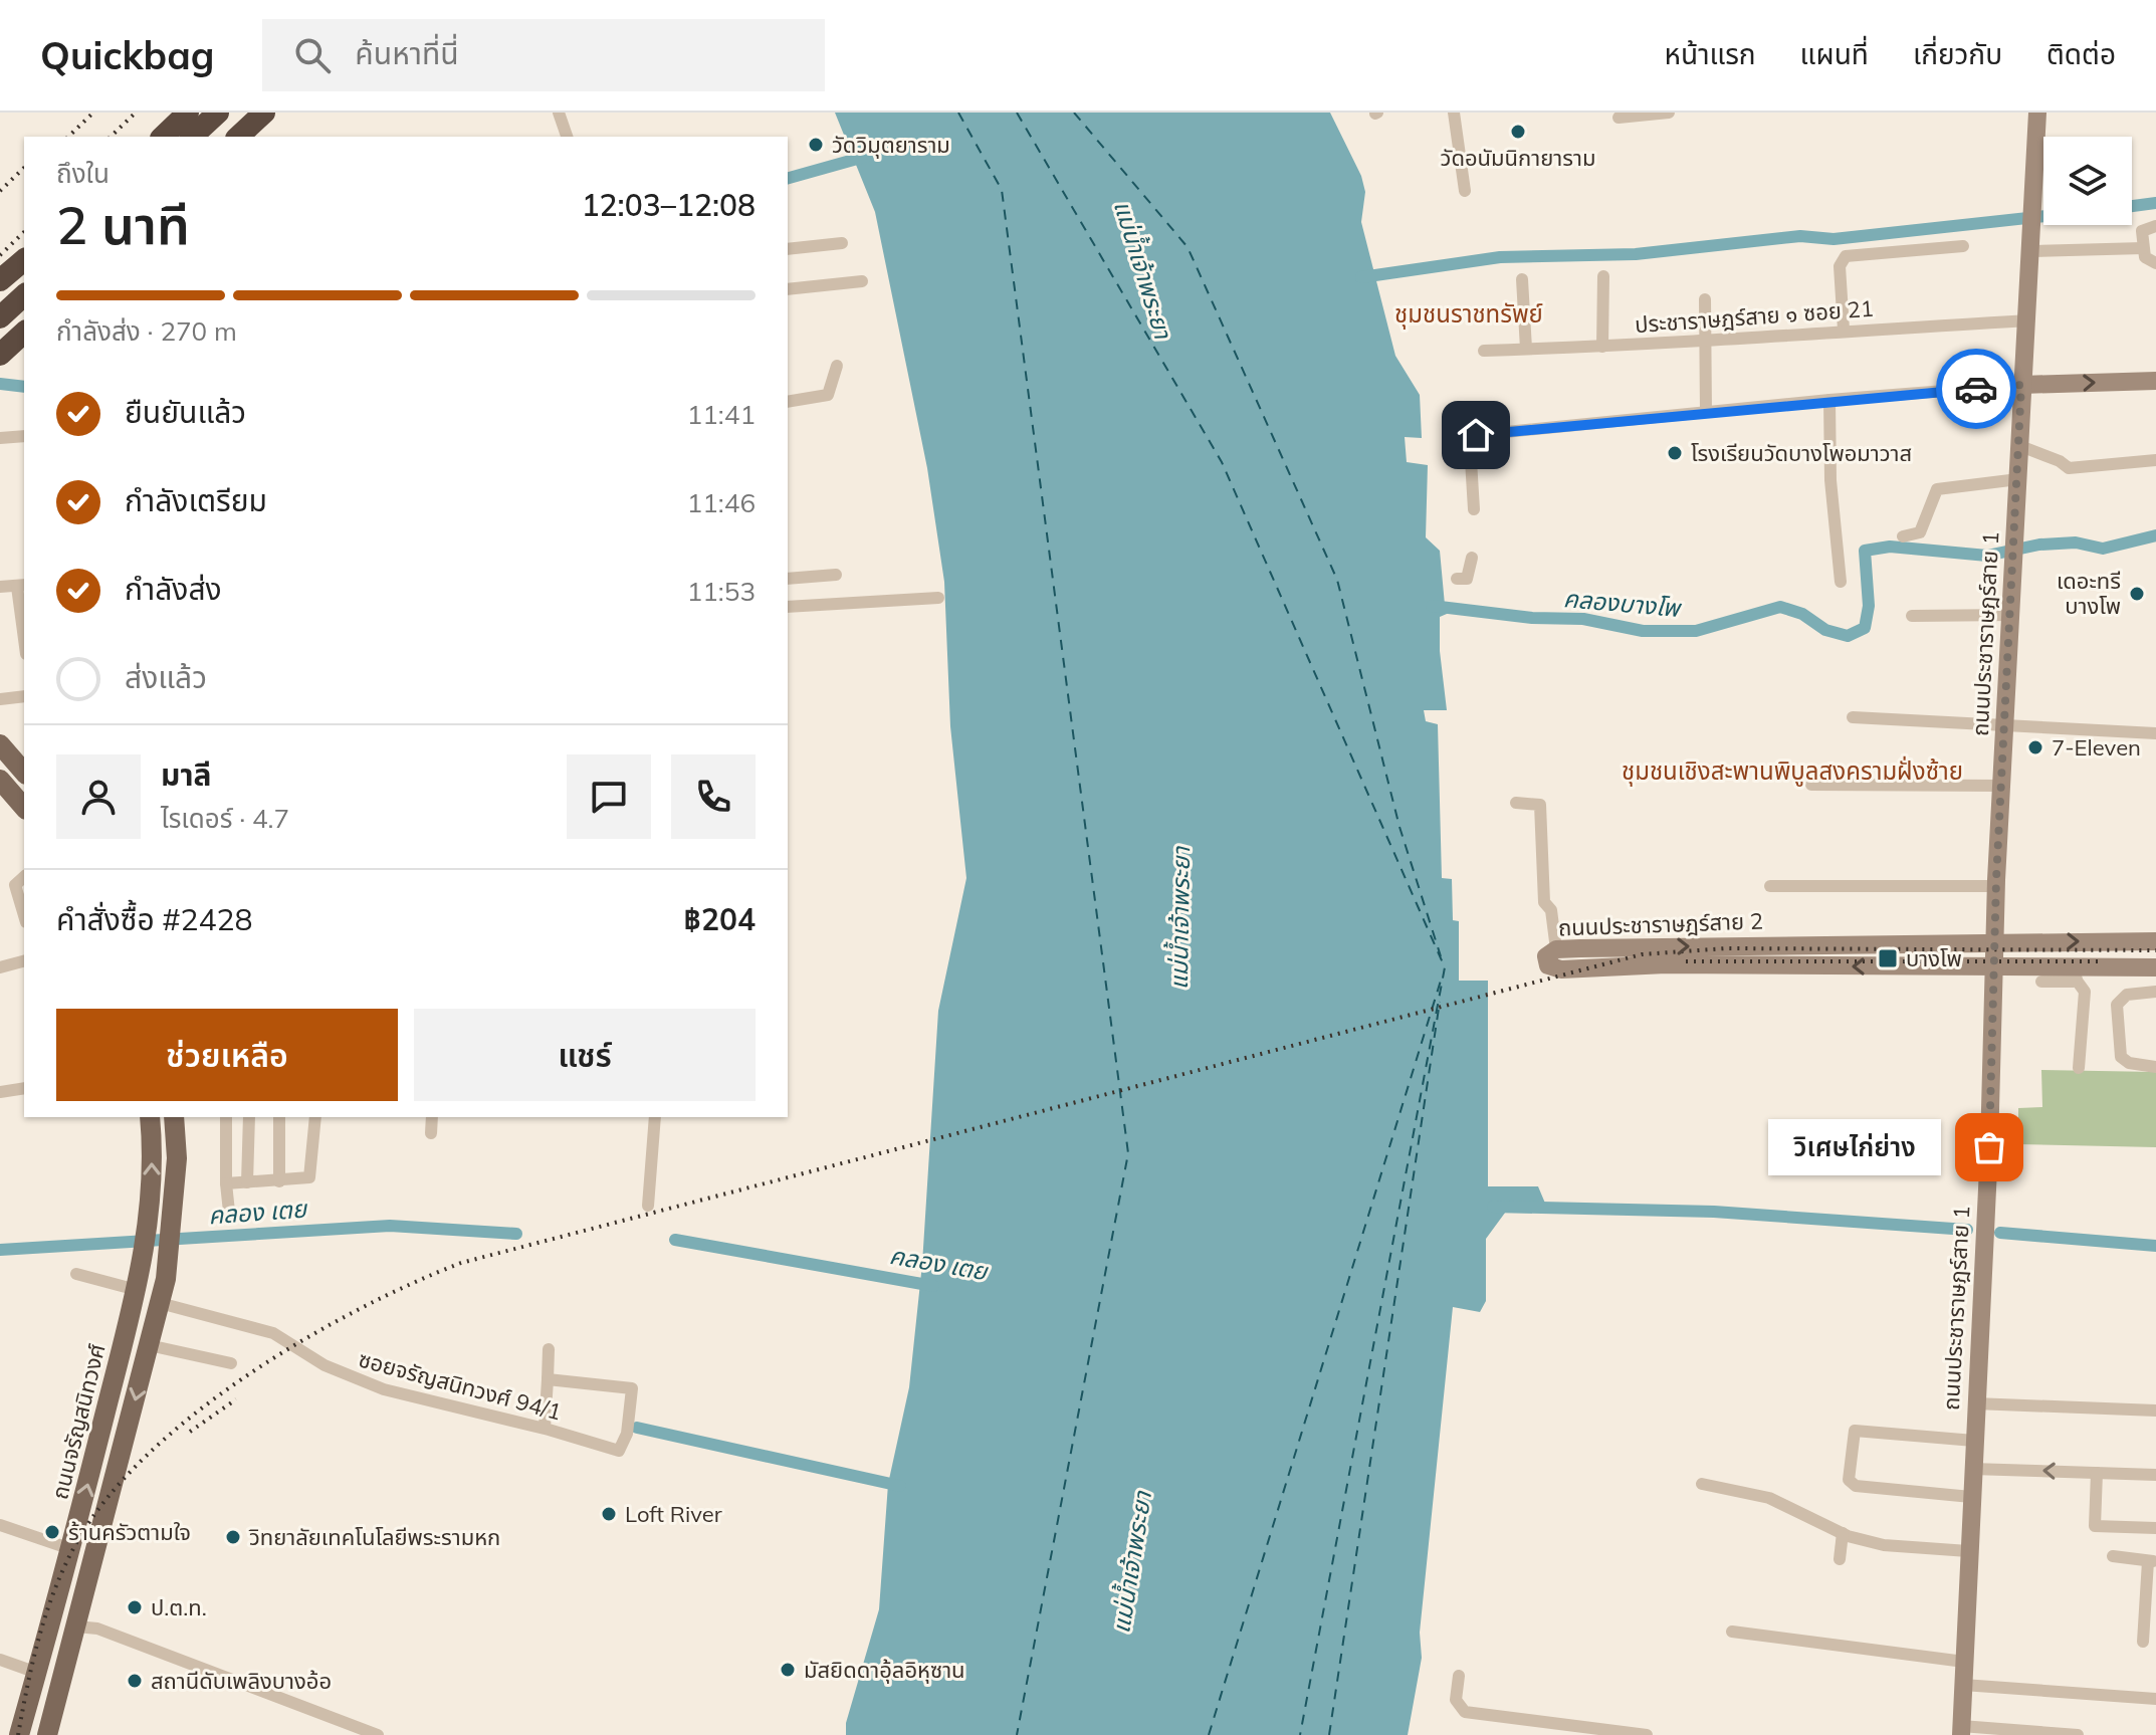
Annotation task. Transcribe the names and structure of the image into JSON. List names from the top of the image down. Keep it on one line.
{"streets":{"main road":["ถนนประชาราษฎร์สาย 1","ถนนประชาราษฎร์สาย 2","ถนนจรัญสนิทวงศ์"],"street":["ประชาราษฎร์สาย ๑ ซอย 21","ซอยจรัญสนิทวงศ์ 94/1"]},"crossings":[["ประชาราษฎร์สาย ๑ ซอย 21","ถนนประชาราษฎร์สาย 1"],["ถนนประชาราษฎร์สาย 1","ถนนประชาราษฎร์สาย 2"]],"districts":["ชุมชนราชทรัพย์","ชุมชนเชิงสะพานพิบูลสงครามฝั่งซ้าย"],"water":["แม่น้ำเจ้าพระยา","คลองบางโพ","คลอง เตย"],"places":{"other":["วัดอนัมนิกายาราม","วัดวิมุตยาราม","โรงเรียนวัดบางโพอมาวาส","เดอะทรี บางโพ","7-Eleven","วิเศษไก่ย่าง","Loft River","ร้านครัวตามใจ","วิทยาลัยเทคโนโลยีพระรามหก","ป.ต.ท.","มัสยิดดาอุ้ลอิหุซาน","สถานีดับเพลิงบางอ้อ"],"transit":["บางโพ"]},"page":{"header":"Quickbag","search":"ค้นหาที่นี่","nav":["หน้าแรก","แผนที่","เกี่ยวกับ","ติดต่อ"],"heading":["2 นาที","ถึงใน","12:03–12:08"],"panel":["มาลี","ไรเดอร์ · 4.7","คำสั่งซื้อ #2428","฿204"],"bar":"กำลังส่ง · 270 m","list":[["ยืนยันแล้ว","11:41"],["กำลังเตรียม","11:46"],["กำลังส่ง","11:53"],"ส่งแล้ว"],"buttons":["ช่วยเหลือ","แชร์"],"bubble":"วิเศษไก่ย่าง"}}
